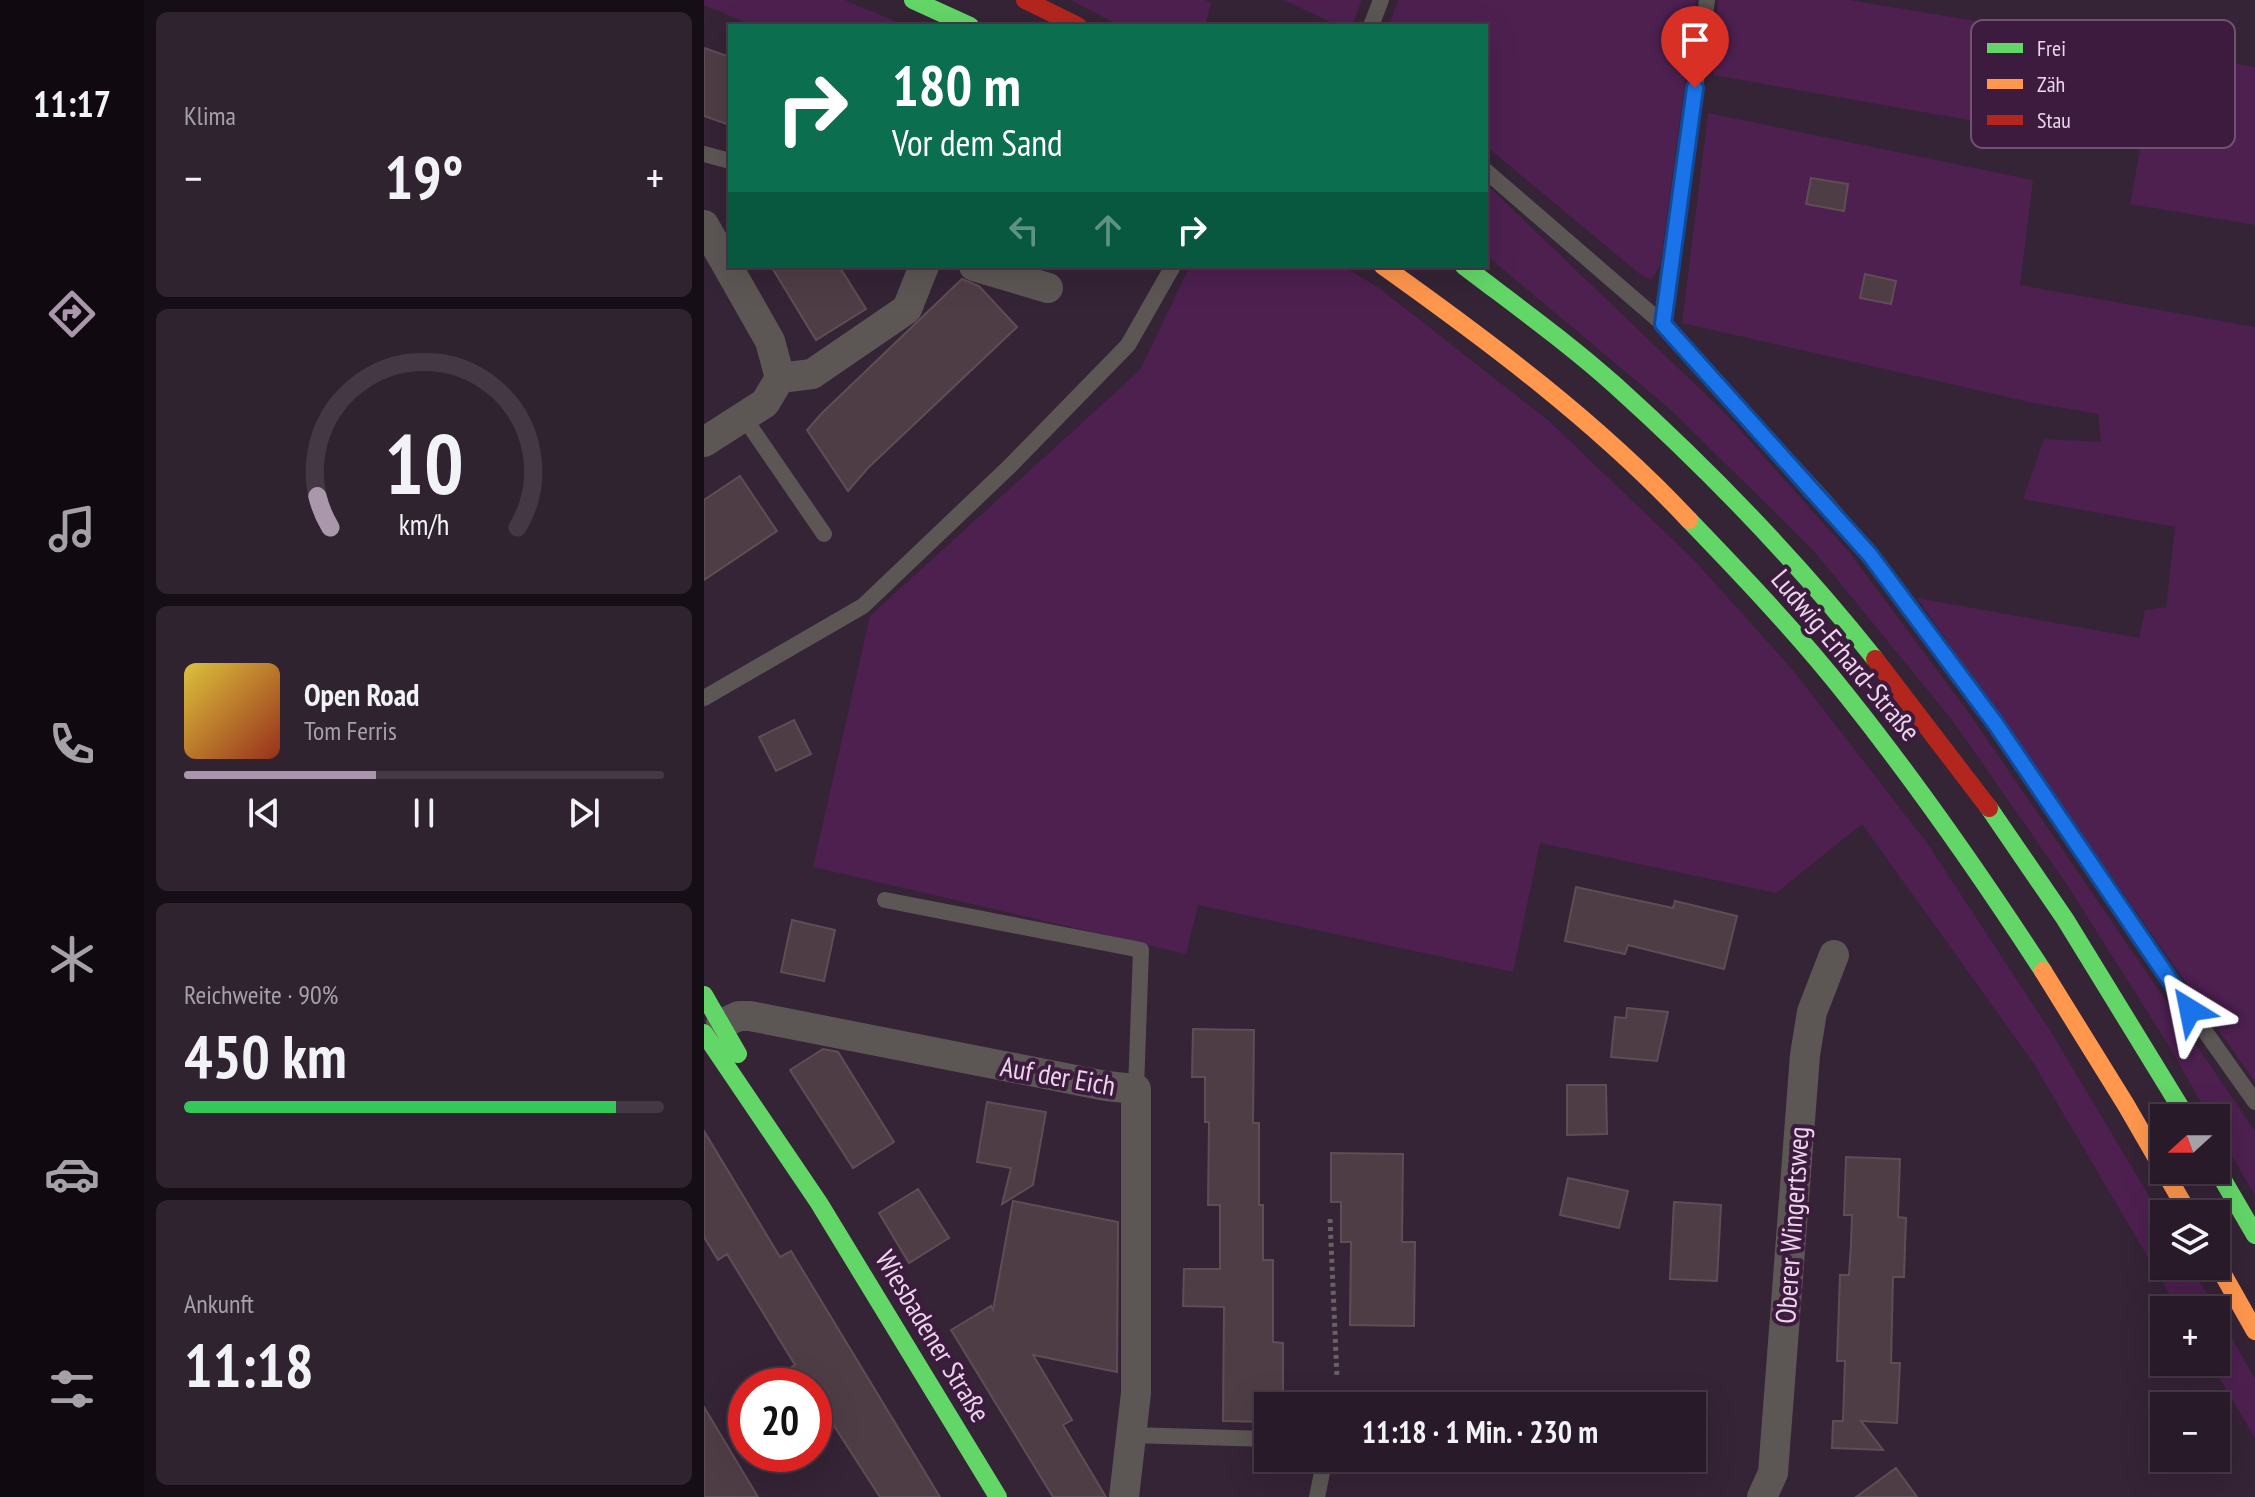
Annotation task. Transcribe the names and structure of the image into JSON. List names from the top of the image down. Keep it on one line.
{"streets":{"main road":["Ludwig-Erhard-Straße","Wiesbadener Straße"],"street":["Auf der Eich","Oberer Wingertsweg"]},"crossings":[["Auf der Eich","Wiesbadener Straße"]],"legend":["Frei","Zäh","Stau"],"north":"left","page":{"tabs":"11:17","tile":["Klima",["Reichweite · 90%","450 km"],["Ankunft","11:18"]],"turn":["180 m","Vor dem Sand"],"heat":["−","19°","+"],"song":["Open Road","Tom Ferris"],"map_buttons":["+","−"],"limit":"20","trip":"11:18 · 1 Min. · 230 m","gauge":["10","km/h"]}}
